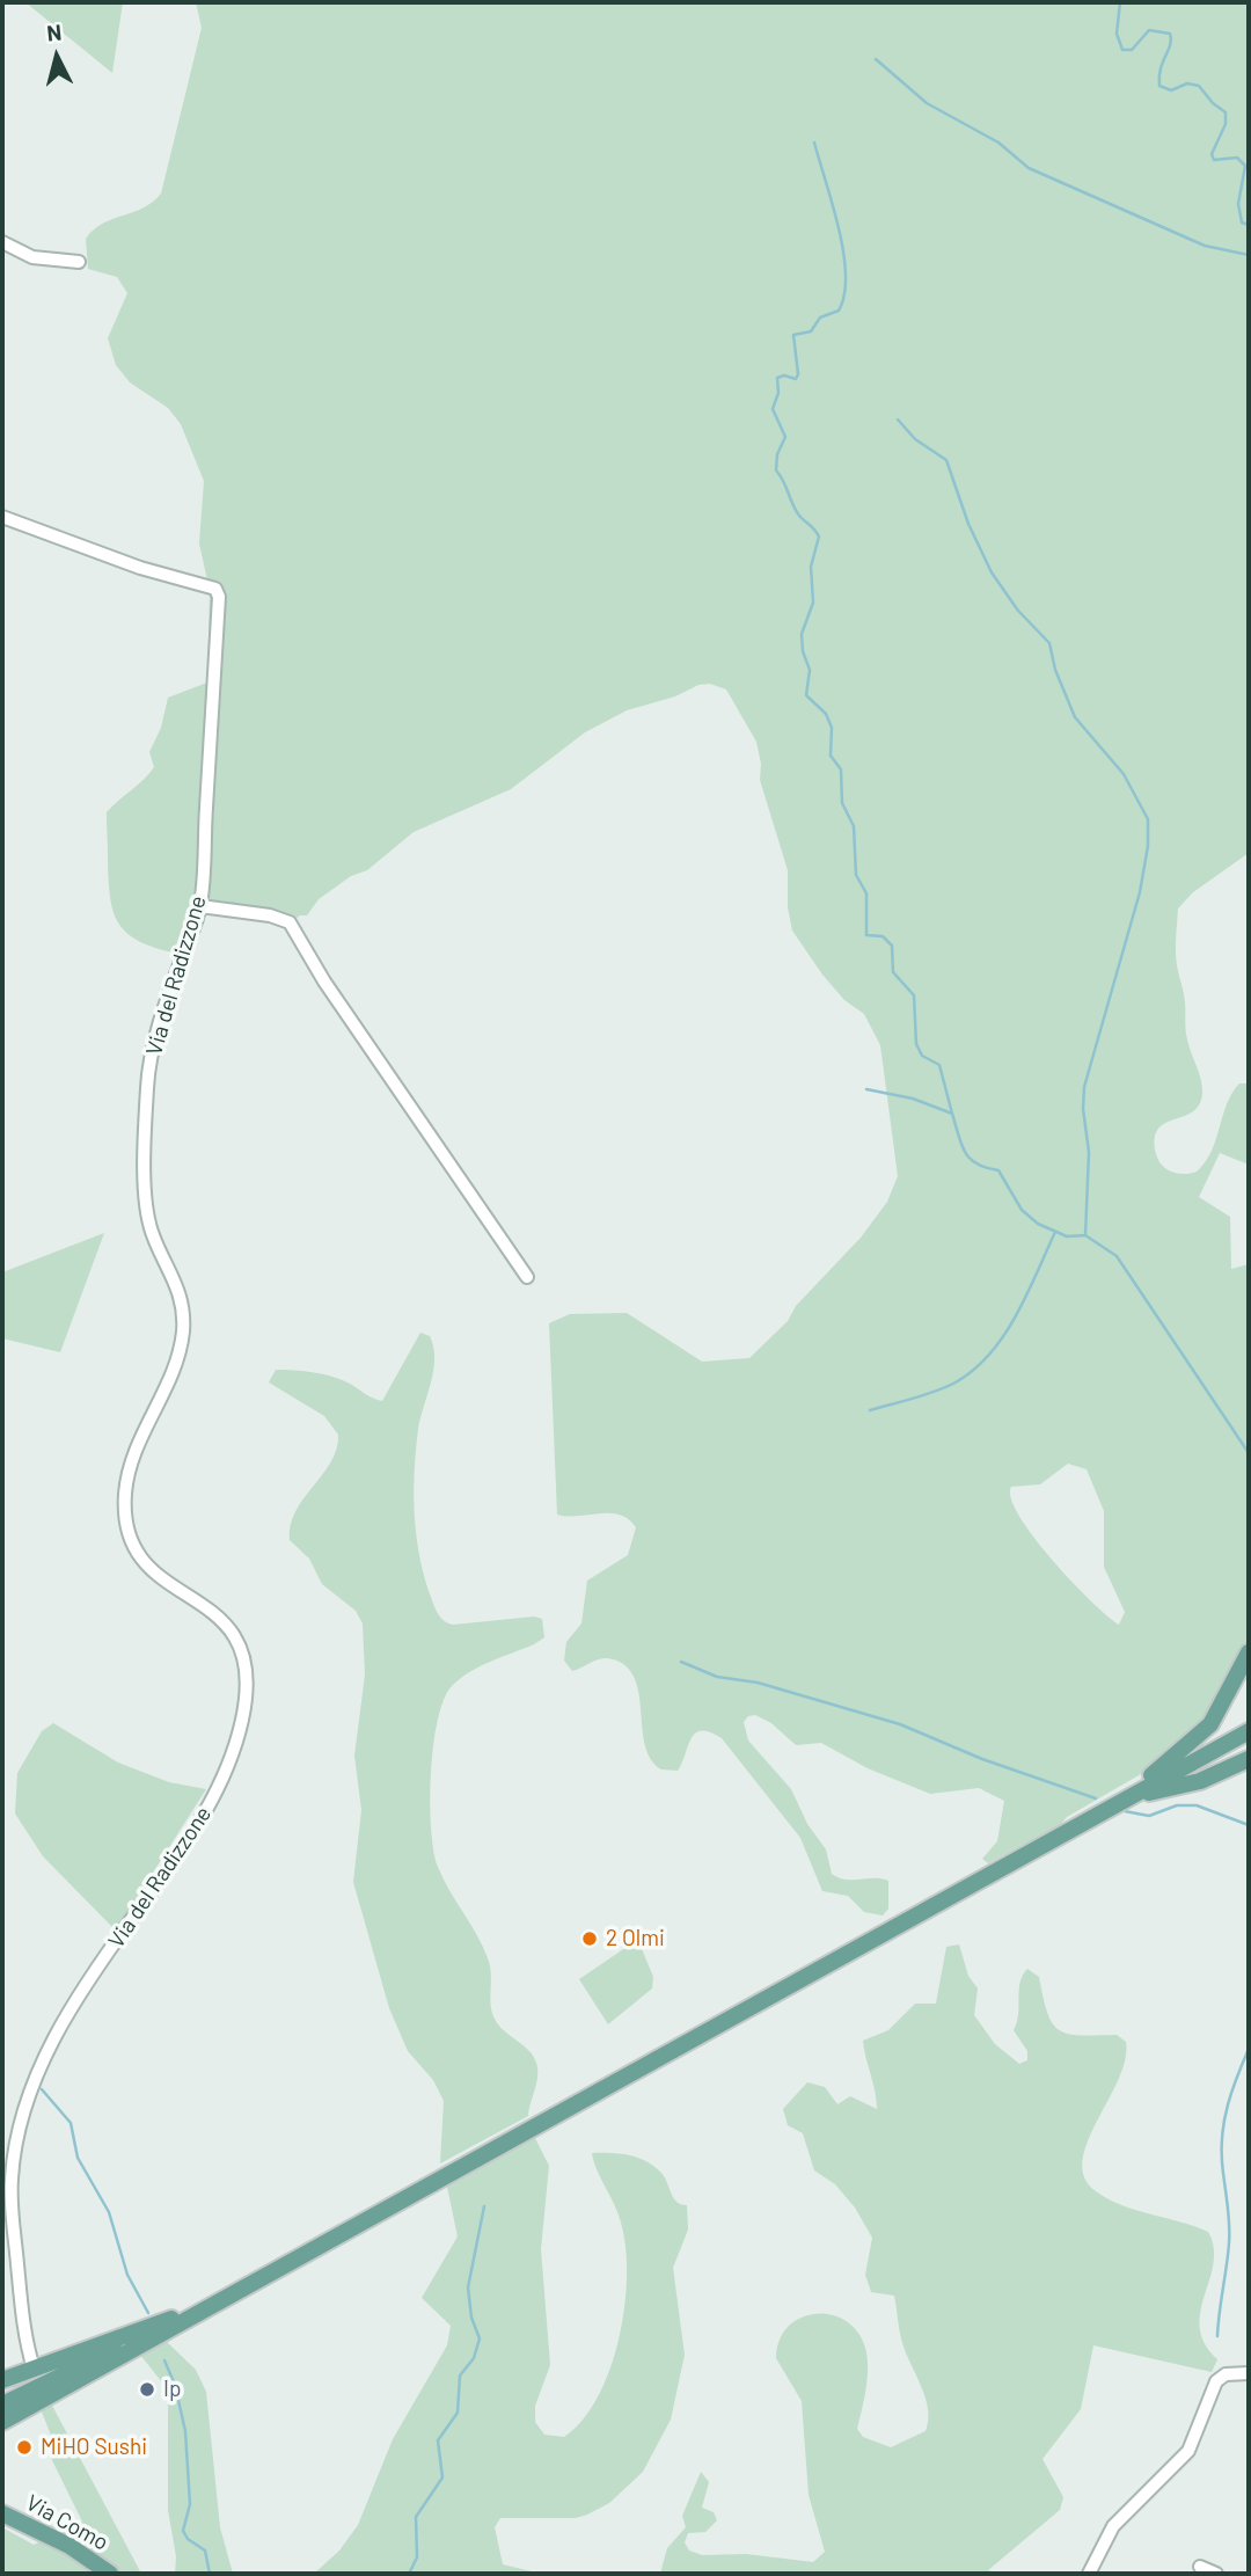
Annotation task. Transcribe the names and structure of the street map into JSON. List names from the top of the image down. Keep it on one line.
{"streets":{"main road":["Via Como"],"street":["Via del Radizzone"]},"places":["2 Olmi","Ip","MiHO Sushi"],"north":"top"}
